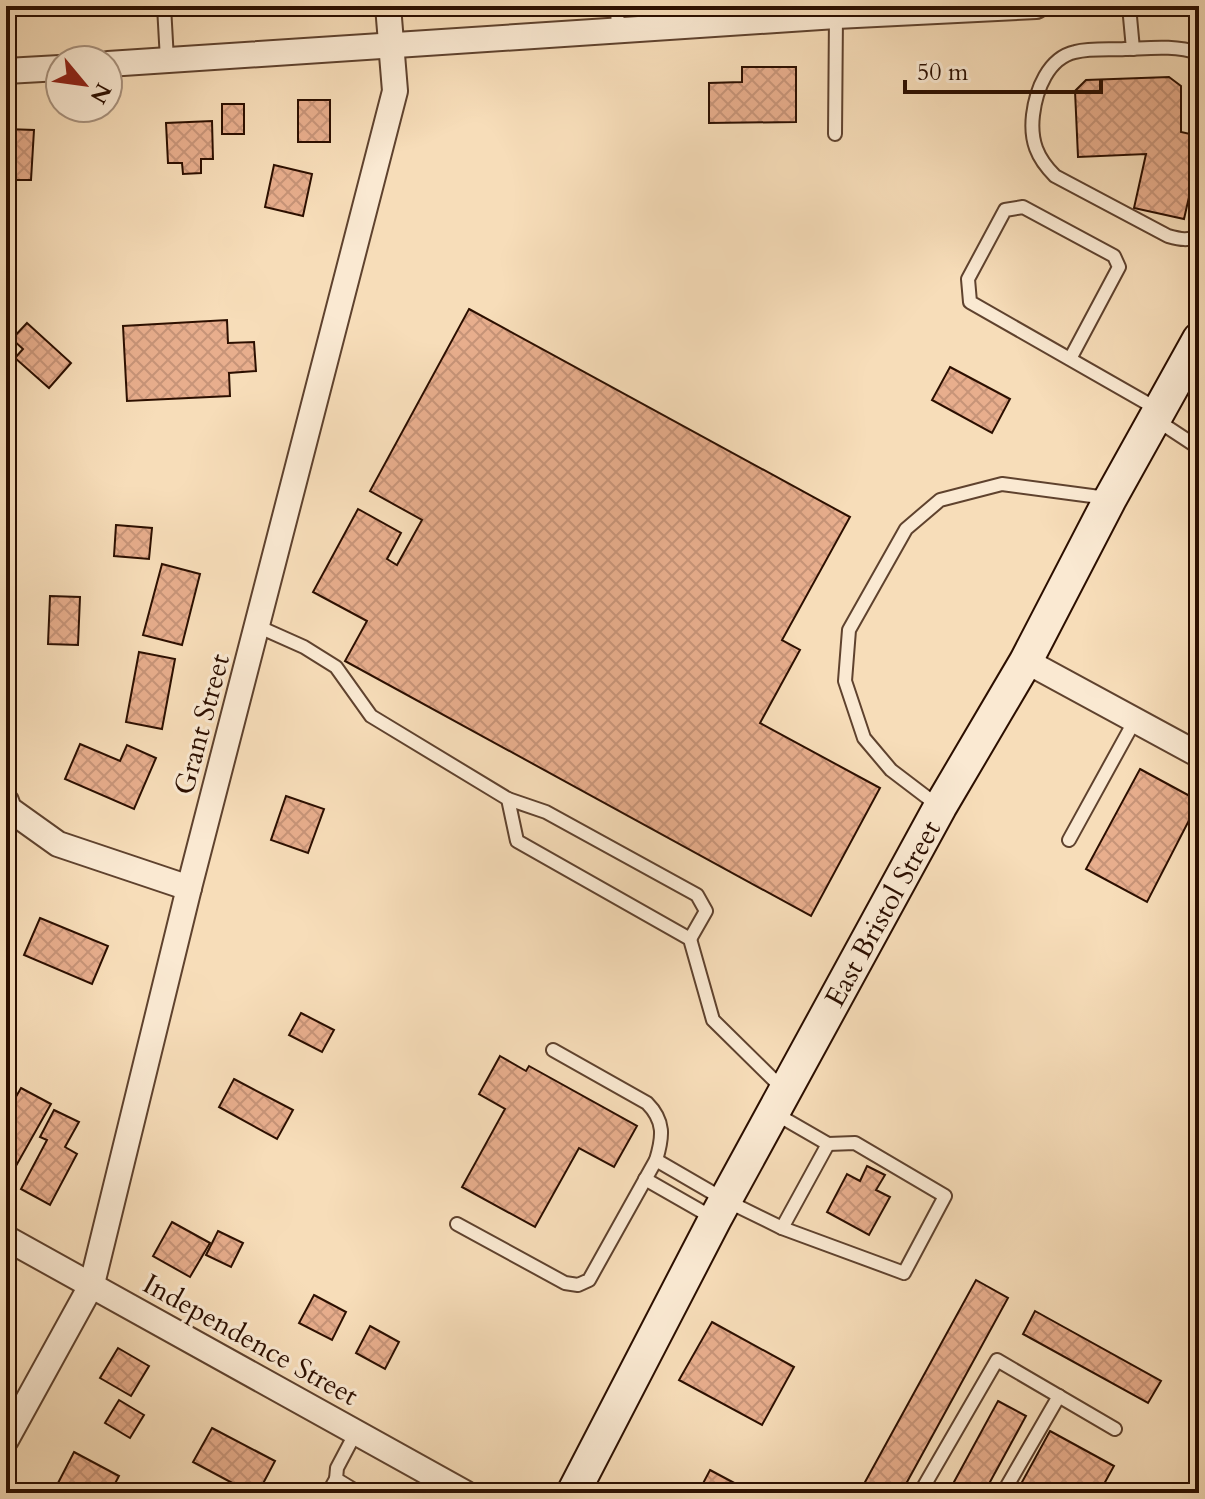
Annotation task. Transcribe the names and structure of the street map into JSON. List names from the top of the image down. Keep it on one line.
{"streets":{"main road":["East Bristol Street"],"street":["Grant Street","Independence Street"]},"crossings":[["Grant Street","Independence Street"]],"scale_bar":"50 m","north":"bottom right"}
